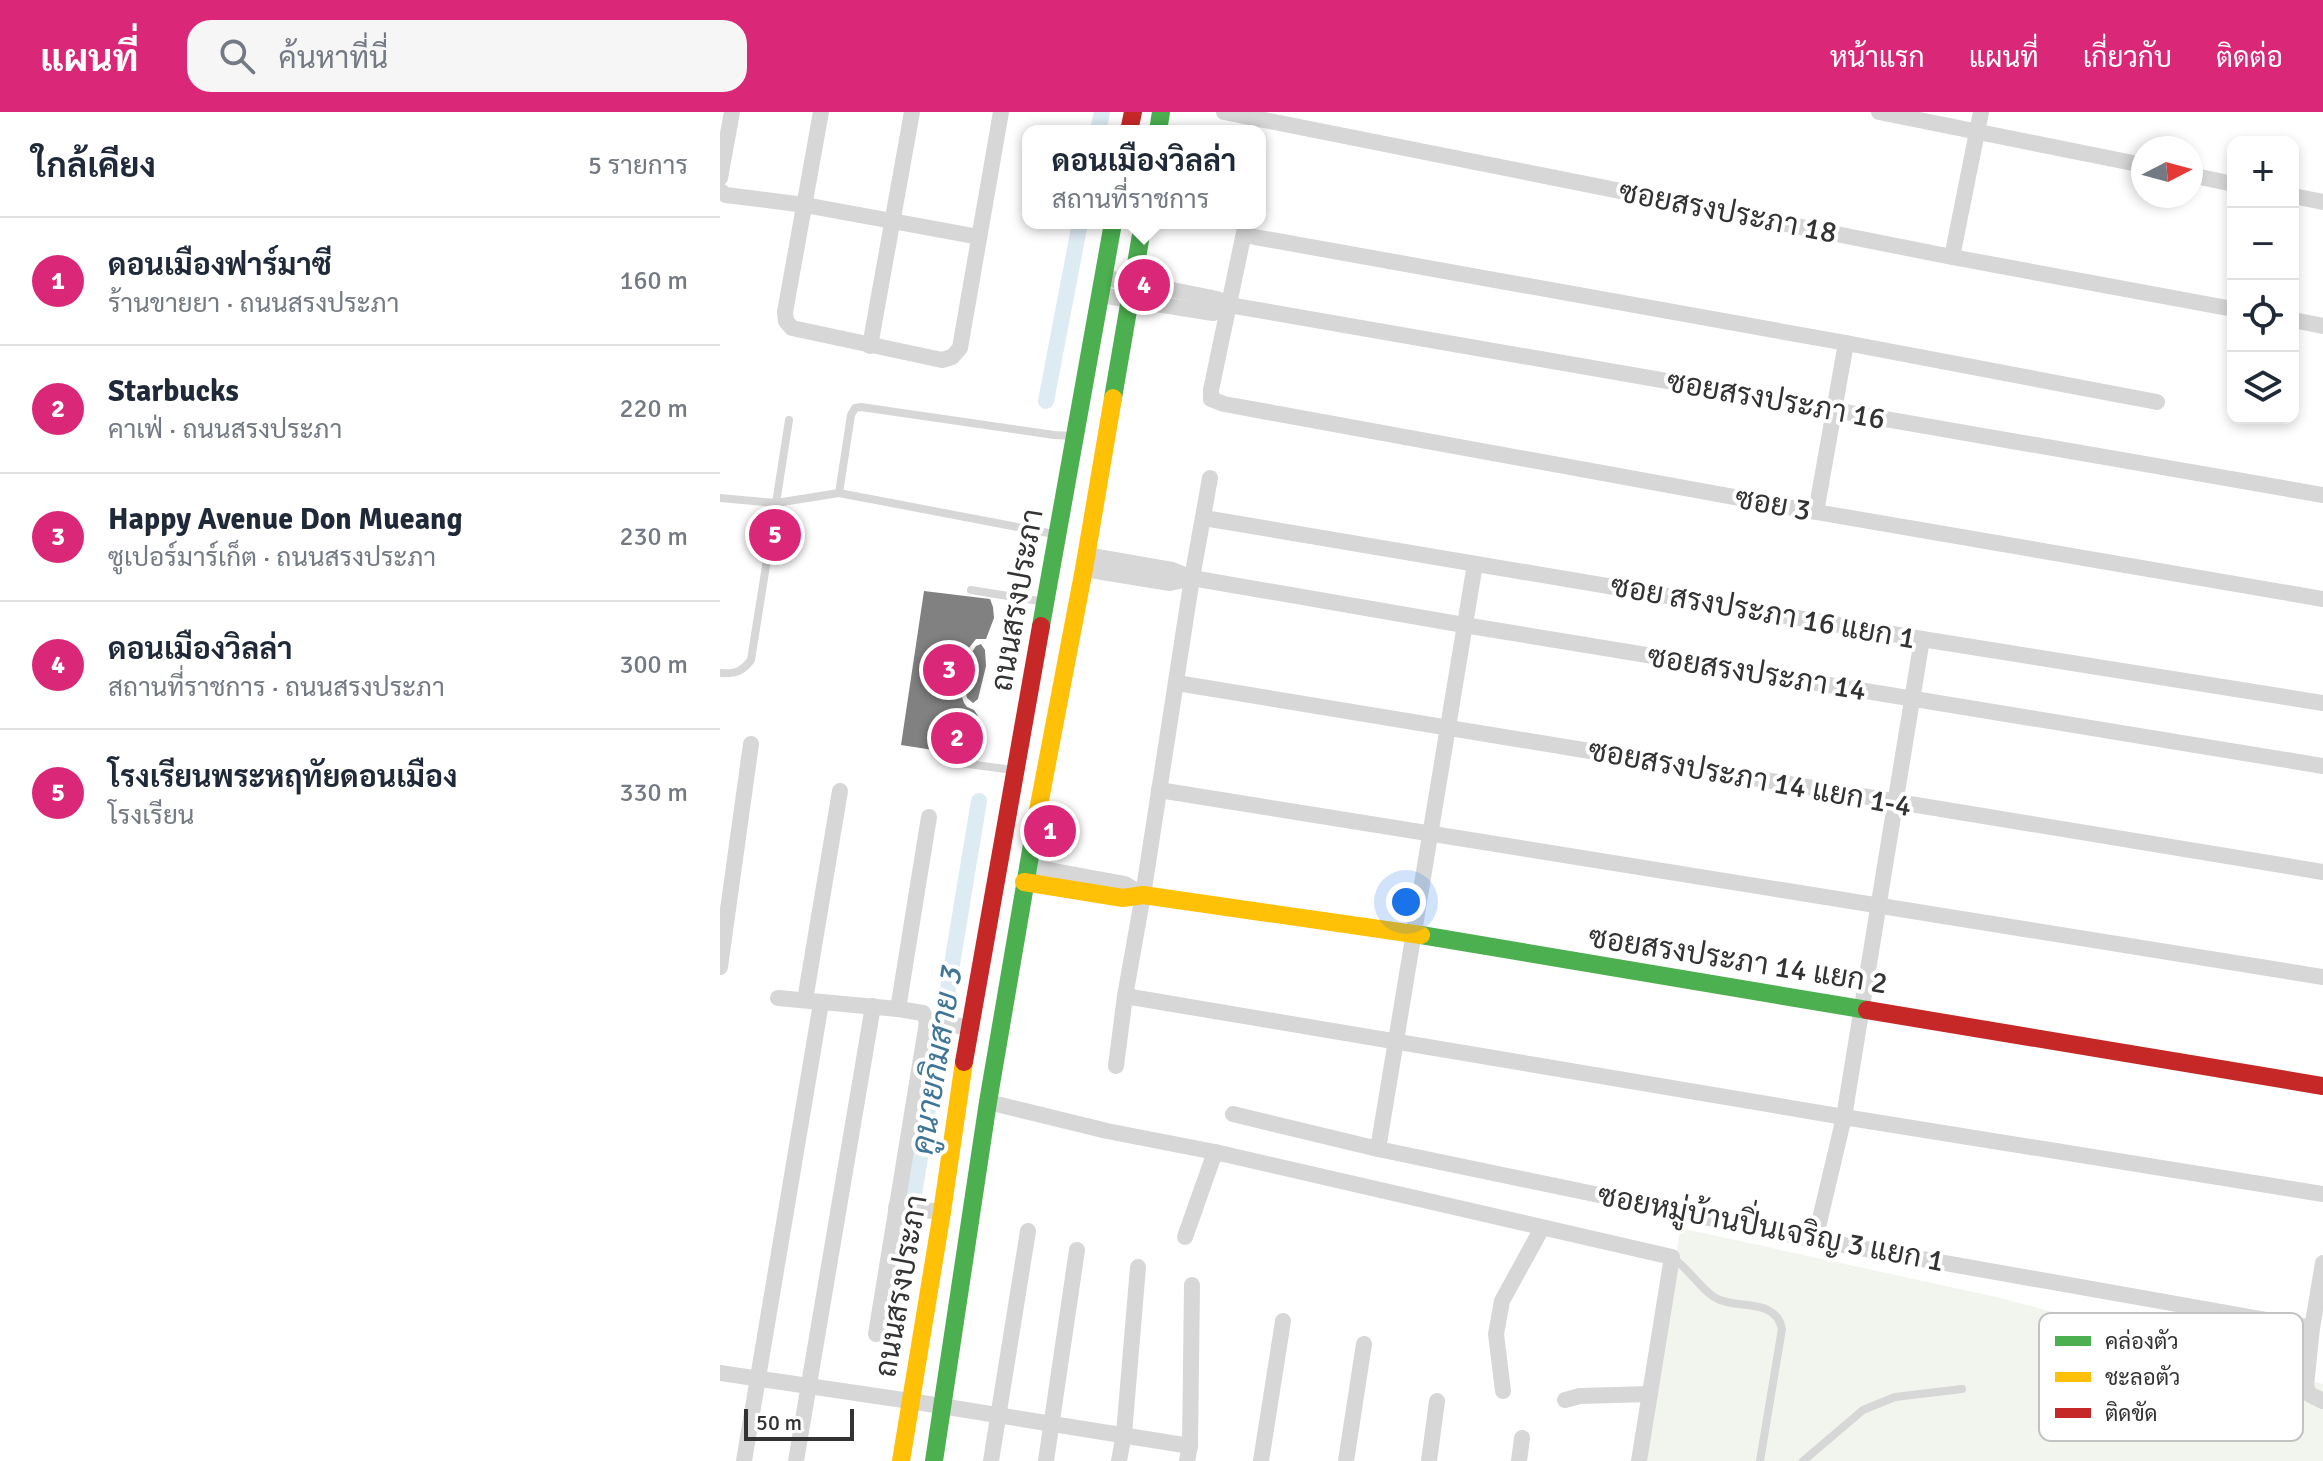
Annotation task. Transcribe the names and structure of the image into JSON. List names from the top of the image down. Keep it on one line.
{"streets":{"main road":["ถนนสรงประภา","ซอยสรงประภา 14 แยก 2"],"street":["ซอยสรงประภา 18","ซอยสรงประภา 16","ซอย 3","ซอย สรงประภา 16 แยก 1","ซอยสรงประภา 14","ซอยสรงประภา 14 แยก 1-4","ซอยหมู่บ้านปิ่นเจริญ 3 แยก 1"]},"crossings":[["ซอยสรงประภา 16","ซอย 3"],["ซอยสรงประภา 16","ถนนสรงประภา"],["ถนนสรงประภา","ซอยสรงประภา 14"],["ถนนสรงประภา","ซอยสรงประภา 14 แยก 2"]],"water":["คูนายกิมสาย 3"],"legend":["คล่องตัว","ชะลอตัว","ติดขัด"],"scale_bar":"50 m","north":"right","page":{"header":"แผนที่","search":"ค้นหาที่นี่","nav":["หน้าแรก","แผนที่","เกี่ยวกับ","ติดต่อ"],"heading":["ใกล้เคียง","5 รายการ"],"popup":["ดอนเมืองวิลล่า","สถานที่ราชการ"],"map_buttons":["+","−"],"list":[{"mark":"1","name":"ดอนเมืองฟาร์มาซี","note":"ร้านขายยา · ถนนสรงประภา","value":"160 m"},{"mark":"2","name":"Starbucks","note":"คาเฟ่ · ถนนสรงประภา","value":"220 m"},{"mark":"3","name":"Happy Avenue Don Mueang","note":"ซูเปอร์มาร์เก็ต · ถนนสรงประภา","value":"230 m"},{"mark":"4","name":"ดอนเมืองวิลล่า","note":"สถานที่ราชการ · ถนนสรงประภา","value":"300 m"},{"mark":"5","name":"โรงเรียนพระหฤทัยดอนเมือง","note":"โรงเรียน","value":"330 m"}],"pins":["4","5","3","2","1"],"scale":"50 m"}}
